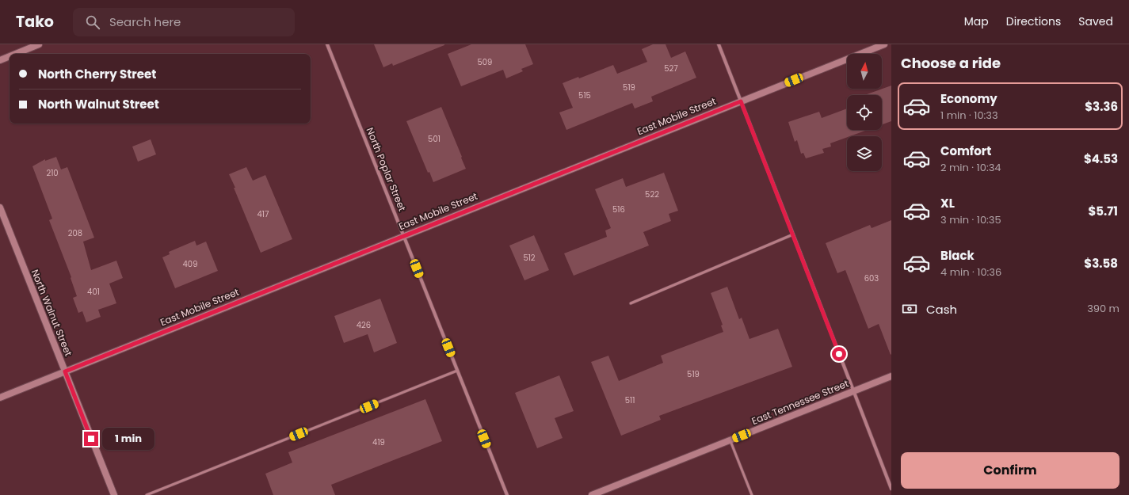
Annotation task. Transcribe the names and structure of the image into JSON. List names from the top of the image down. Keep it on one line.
{"streets":{"street":["East Mobile Street","North Poplar Street","North Walnut Street","East Tennessee Street"]},"crossings":[["East Mobile Street","North Poplar Street"],["East Mobile Street","North Walnut Street"]],"house_numbers":["509","527","519","515","501","210","522","516","417","208","512","409","603","401","426","519","511","419"],"north":"top","page":{"header":"Tako","search":"Search here","nav":["Map","Directions","Saved"],"heading":"Choose a ride","banner":["North Cherry Street","North Walnut Street"],"list":[{"name":"Economy","note":"1 min · 10:33","value":"$3.36"},{"name":"Comfort","note":"2 min · 10:34","value":"$4.53"},{"name":"XL","note":"3 min · 10:35","value":"$5.71"},{"name":"Black","note":"4 min · 10:36","value":"$3.58"}],"pay":["Cash","390 m"],"bubble":"1 min","buttons":"Confirm"}}
